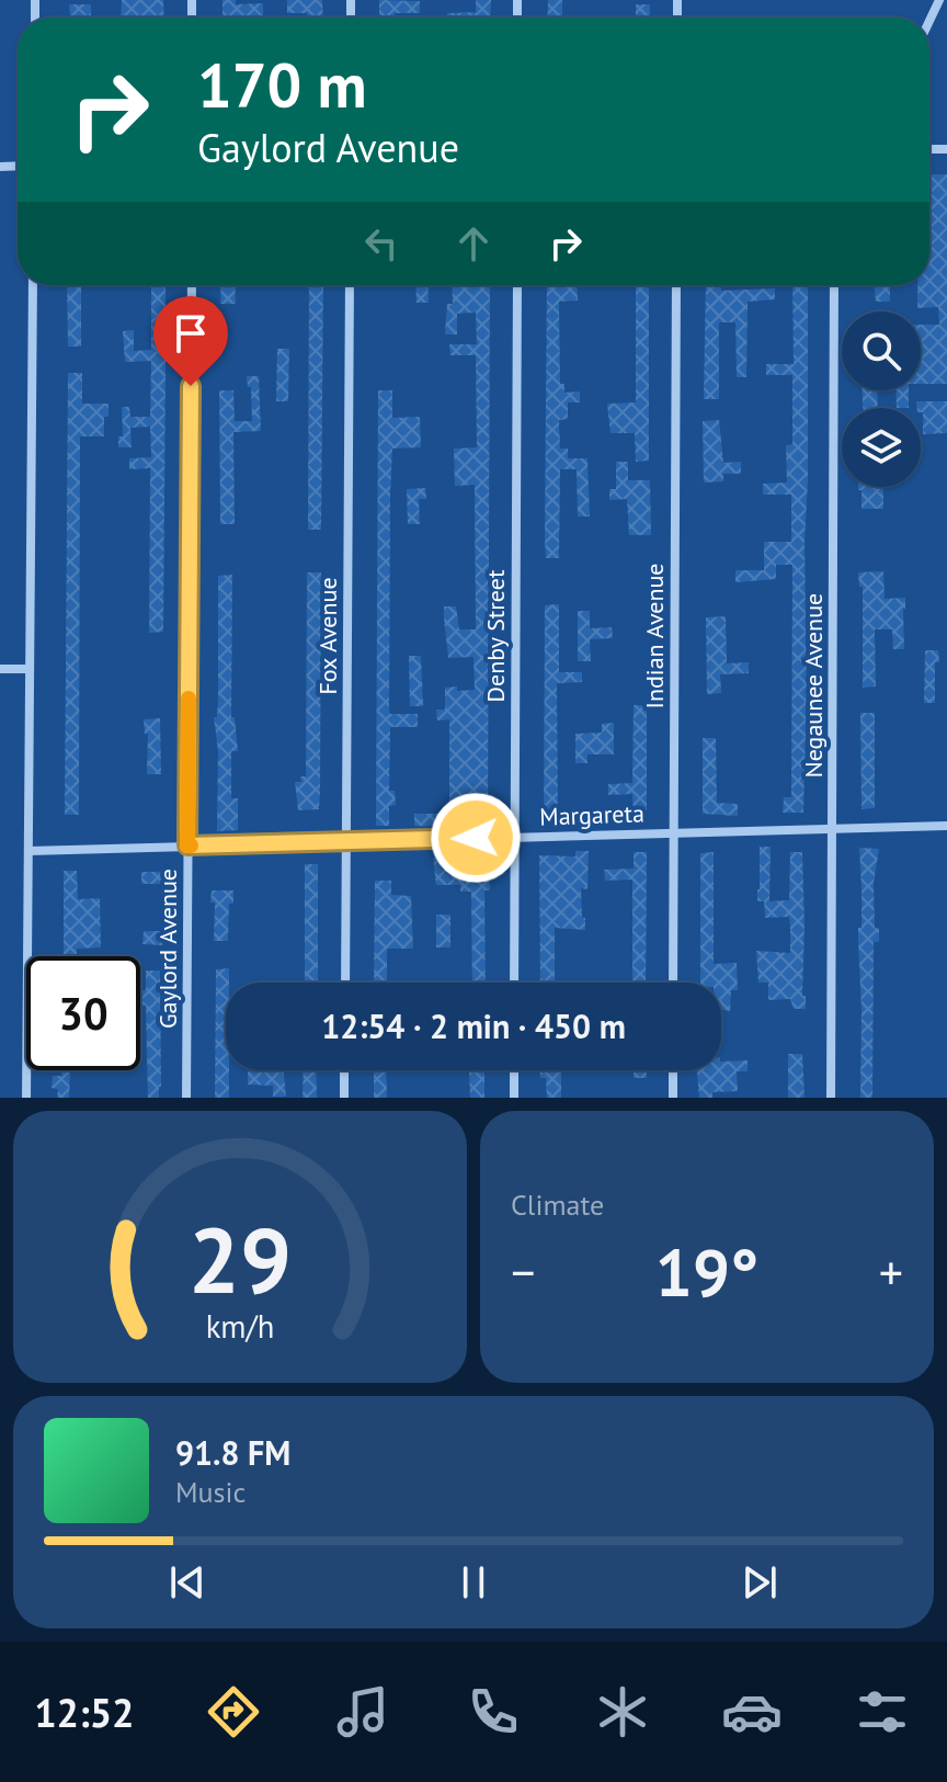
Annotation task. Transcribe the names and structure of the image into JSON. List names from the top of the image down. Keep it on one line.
{"streets":{"street":["Fox Avenue","Denby Street","Indian Avenue","Negaunee Avenue","Margareta","Gaylord Avenue"]},"crossings":[["Fox Avenue","Margareta"],["Denby Street","Margareta"],["Indian Avenue","Margareta"],["Negaunee Avenue","Margareta"],["Margareta","Gaylord Avenue"]],"page":{"turn":["170 m","Gaylord Avenue"],"limit":"30","trip":"12:54 · 2 min · 450 m","tile":"Climate","heat":["−","19°","+"],"song":["91.8 FM","Music"],"tabs":"12:52","gauge":["29","km/h"]}}
